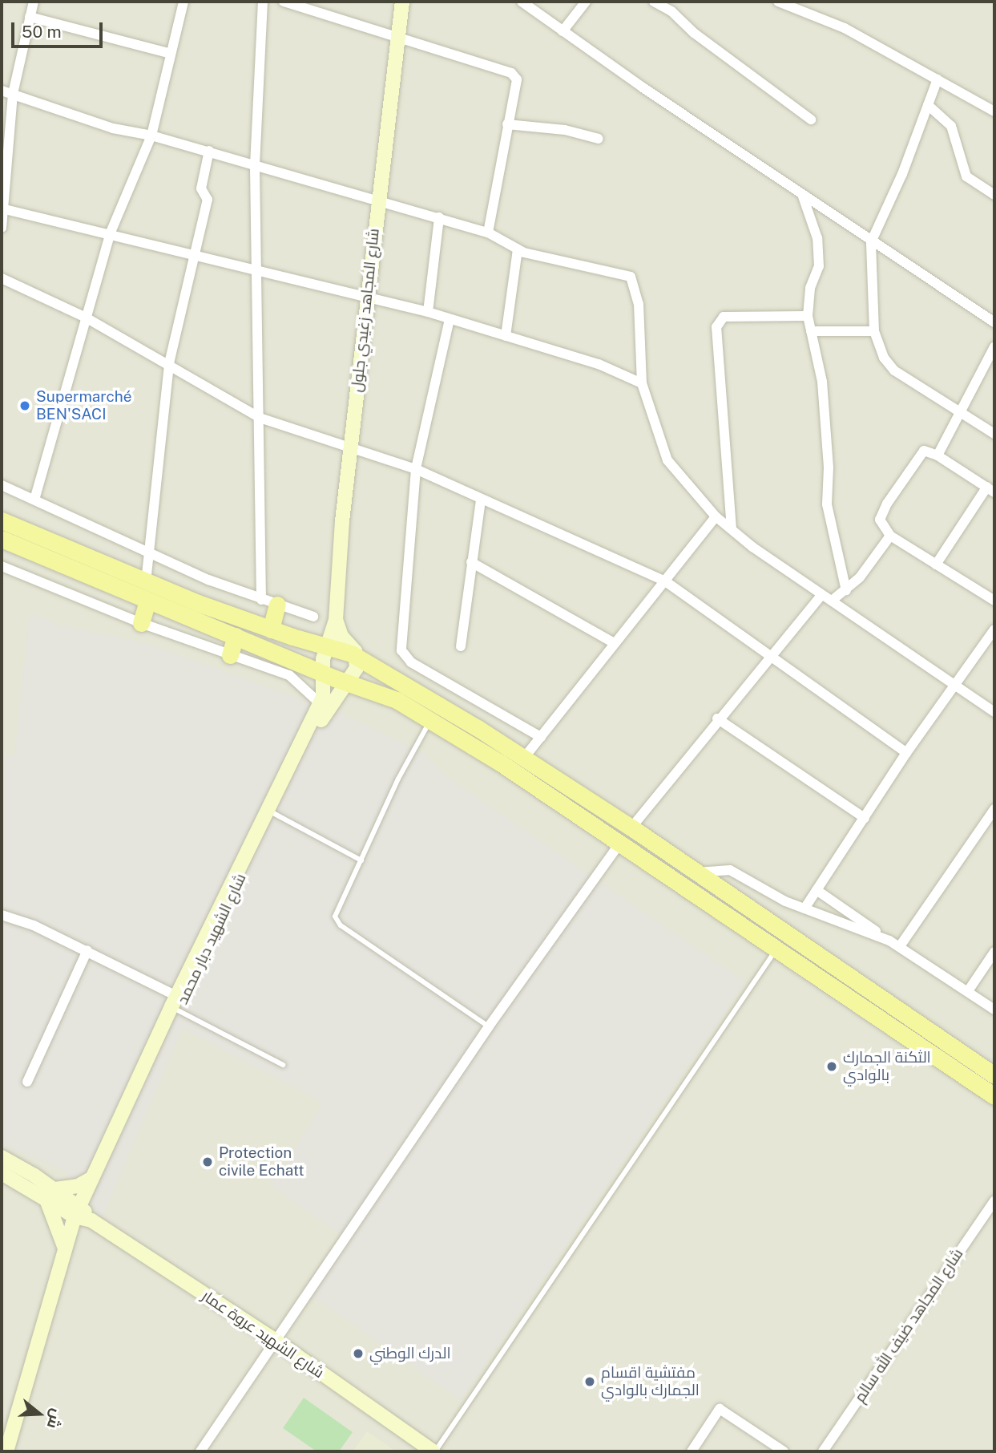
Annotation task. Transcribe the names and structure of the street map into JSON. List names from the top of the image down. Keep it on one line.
{"streets":{"street":["شارع المجاهد زغيدي جلول","شارع الشهيد دبار محمد","شارع المجاهد ضيف الله سالم","شارع الشهيد عروة عمار"]},"crossings":[["شارع المجاهد زغيدي جلول","شارع الشهيد دبار محمد"],["شارع الشهيد دبار محمد","شارع الشهيد عروة عمار"]],"places":["Supermarché BEN'SACI","الثكنة الجمارك بالوادي","Protection civile Echatt","الدرك الوطني","مفتشية اقسام الجمارك بالوادي"],"scale_bar":"50 m","north":"right"}
